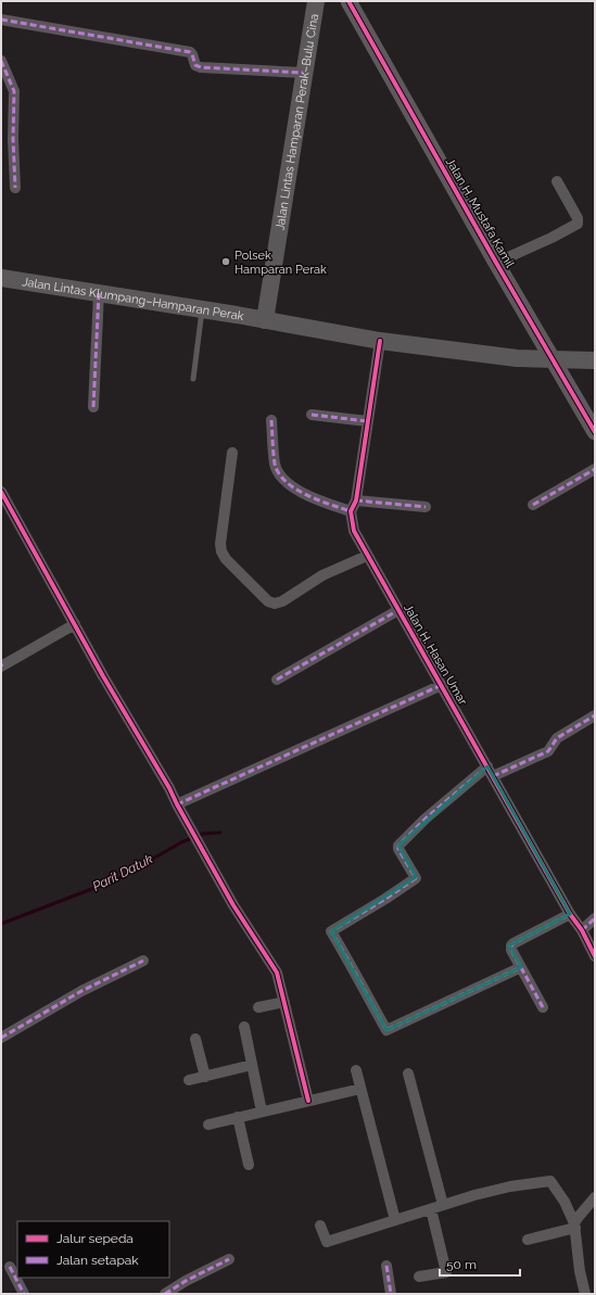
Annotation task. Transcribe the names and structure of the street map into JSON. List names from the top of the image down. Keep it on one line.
{"streets":{"main road":["Jalan Lintas Hamparan Perak–Bulu Cina","Jalan Lintas Klumpang–Hamparan Perak"],"street":["Jalan H. Mustafa Kamil","Jalan H. Hasan Umar"]},"crossings":[["Jalan Lintas Hamparan Perak–Bulu Cina","Jalan Lintas Klumpang–Hamparan Perak"],["Jalan H. Mustafa Kamil","Jalan Lintas Klumpang–Hamparan Perak"]],"water":["Parit Datuk"],"places":["Polsek Hamparan Perak"],"legend":["Jalur sepeda","Jalan setapak"],"scale_bar":"50 m"}
